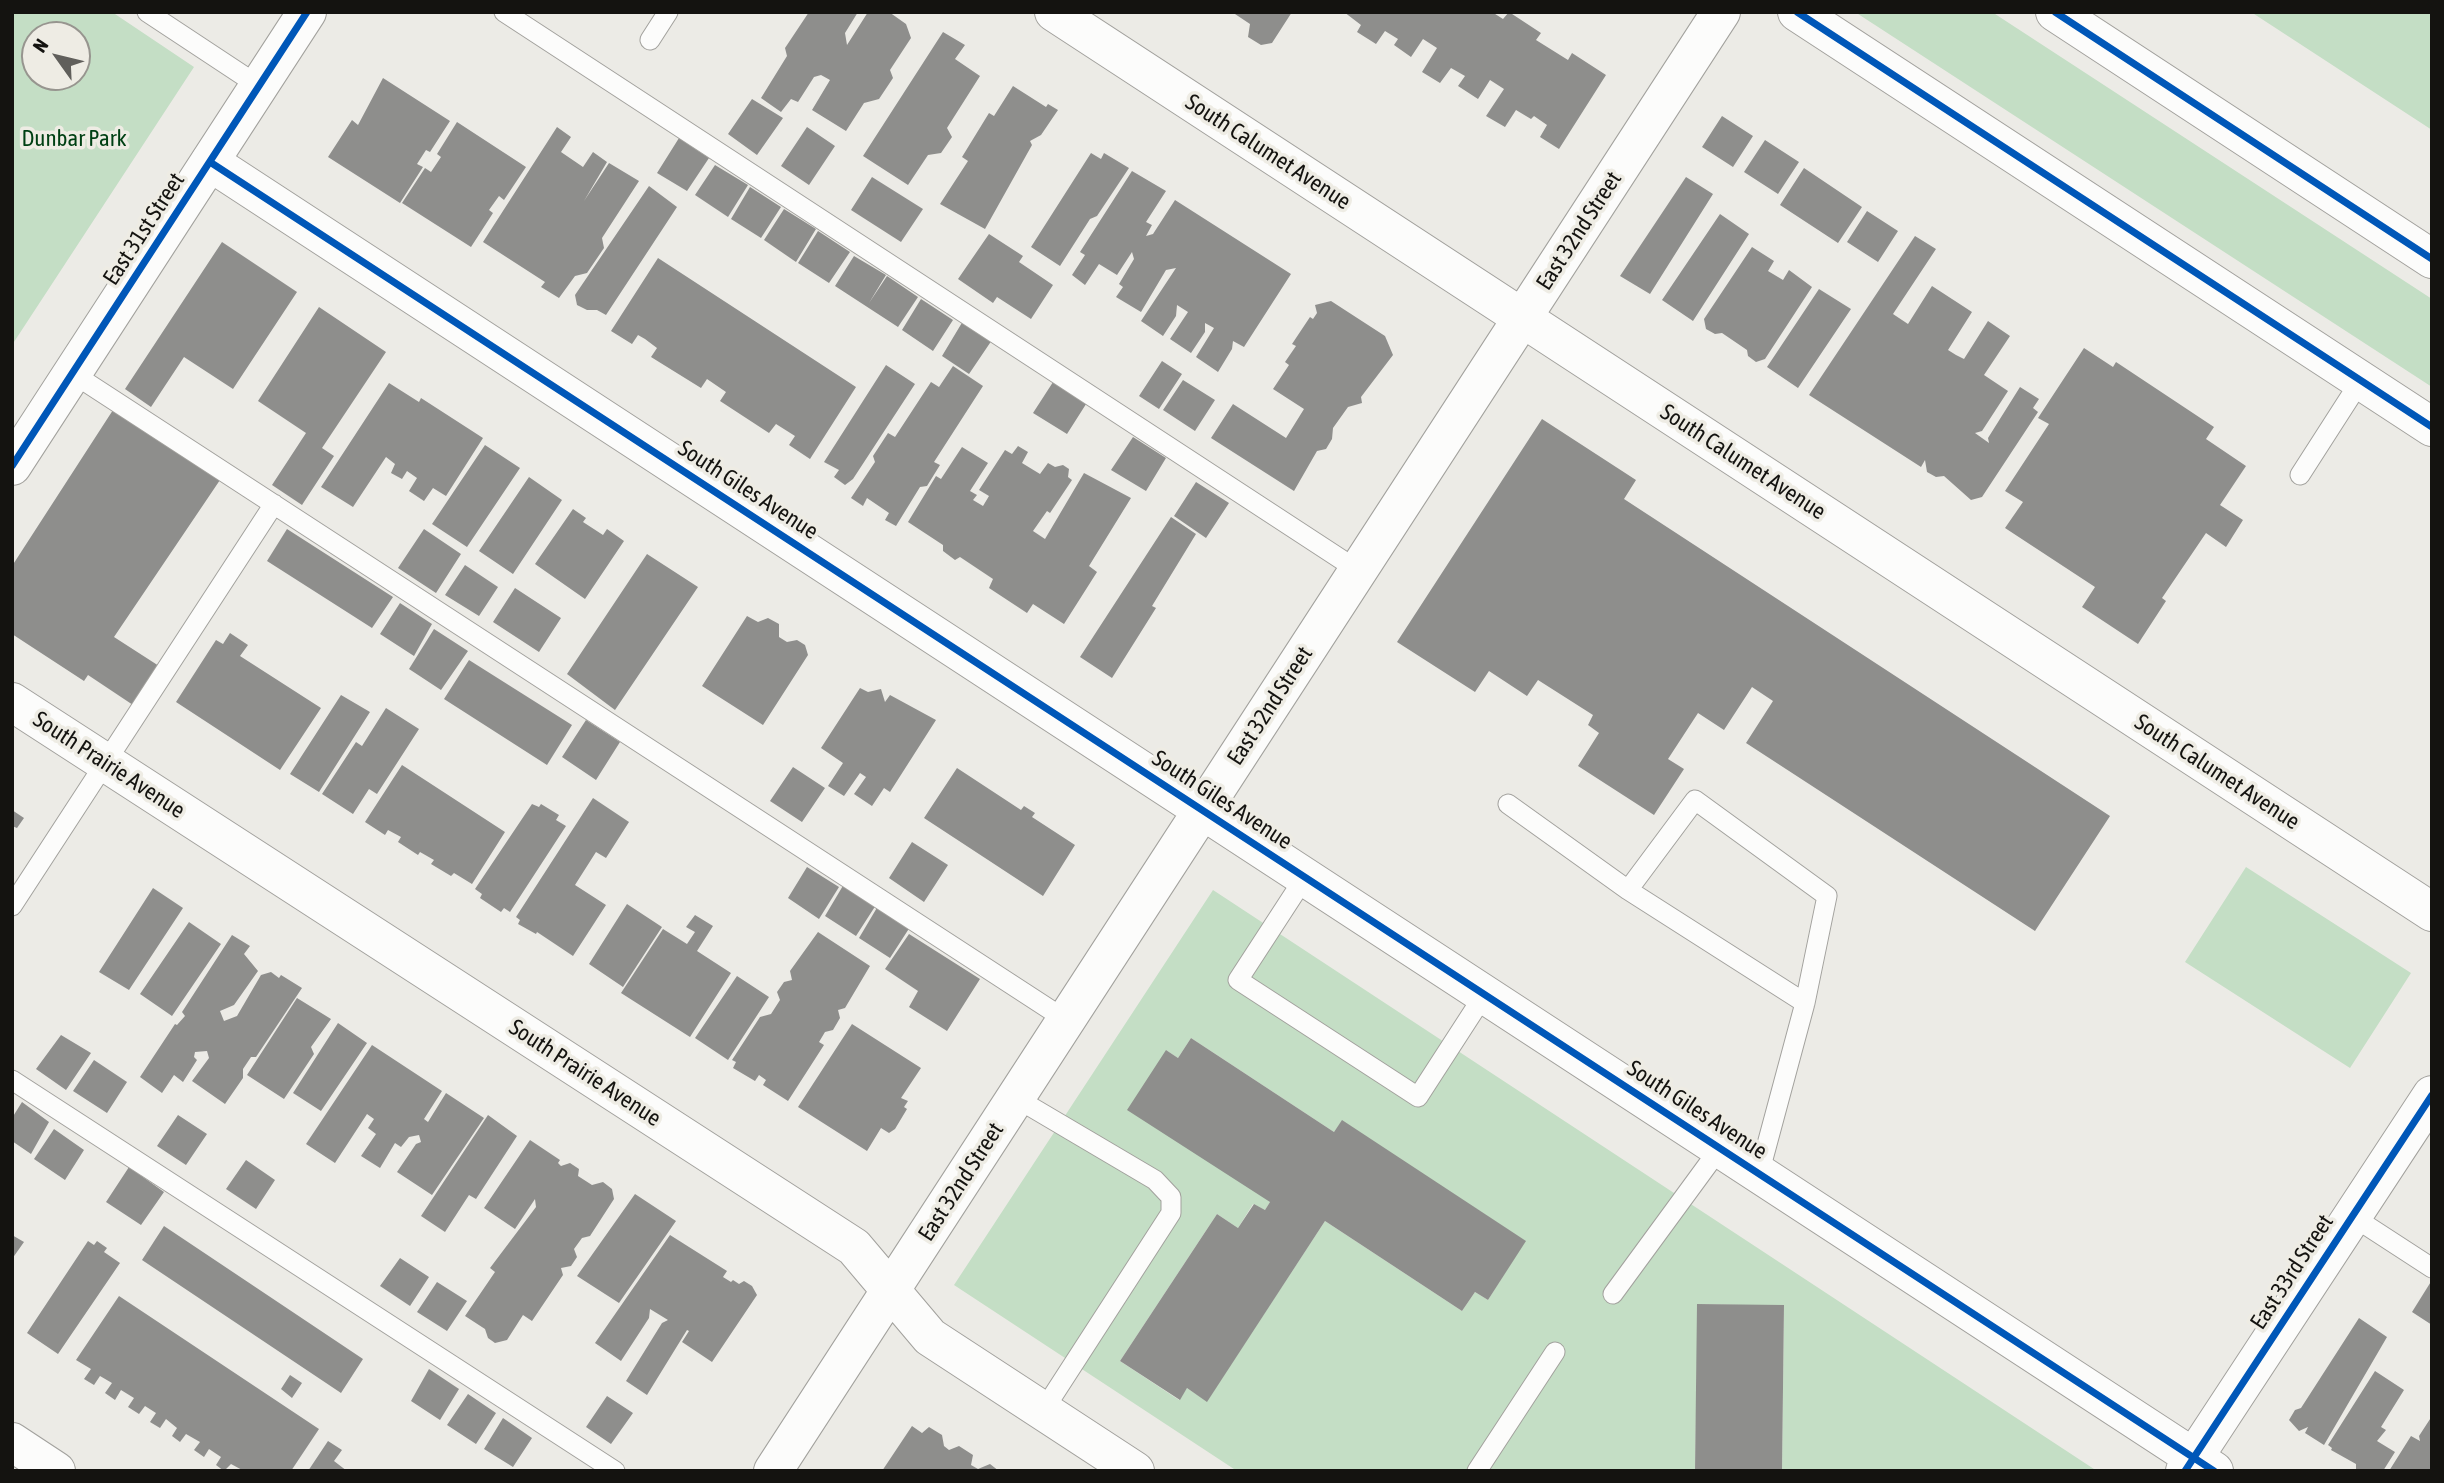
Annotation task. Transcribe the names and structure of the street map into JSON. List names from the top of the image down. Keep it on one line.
{"streets":{"street":["South Calumet Avenue","East 31st Street","East 32nd Street","South Giles Avenue","South Prairie Avenue","East 33rd Street"]},"crossings":[["South Calumet Avenue","East 32nd Street"],["East 31st Street","South Giles Avenue"],["East 32nd Street","South Giles Avenue"],["East 32nd Street","South Prairie Avenue"],["South Giles Avenue","East 33rd Street"]],"parks":["Dunbar Park"],"north":"top left"}
